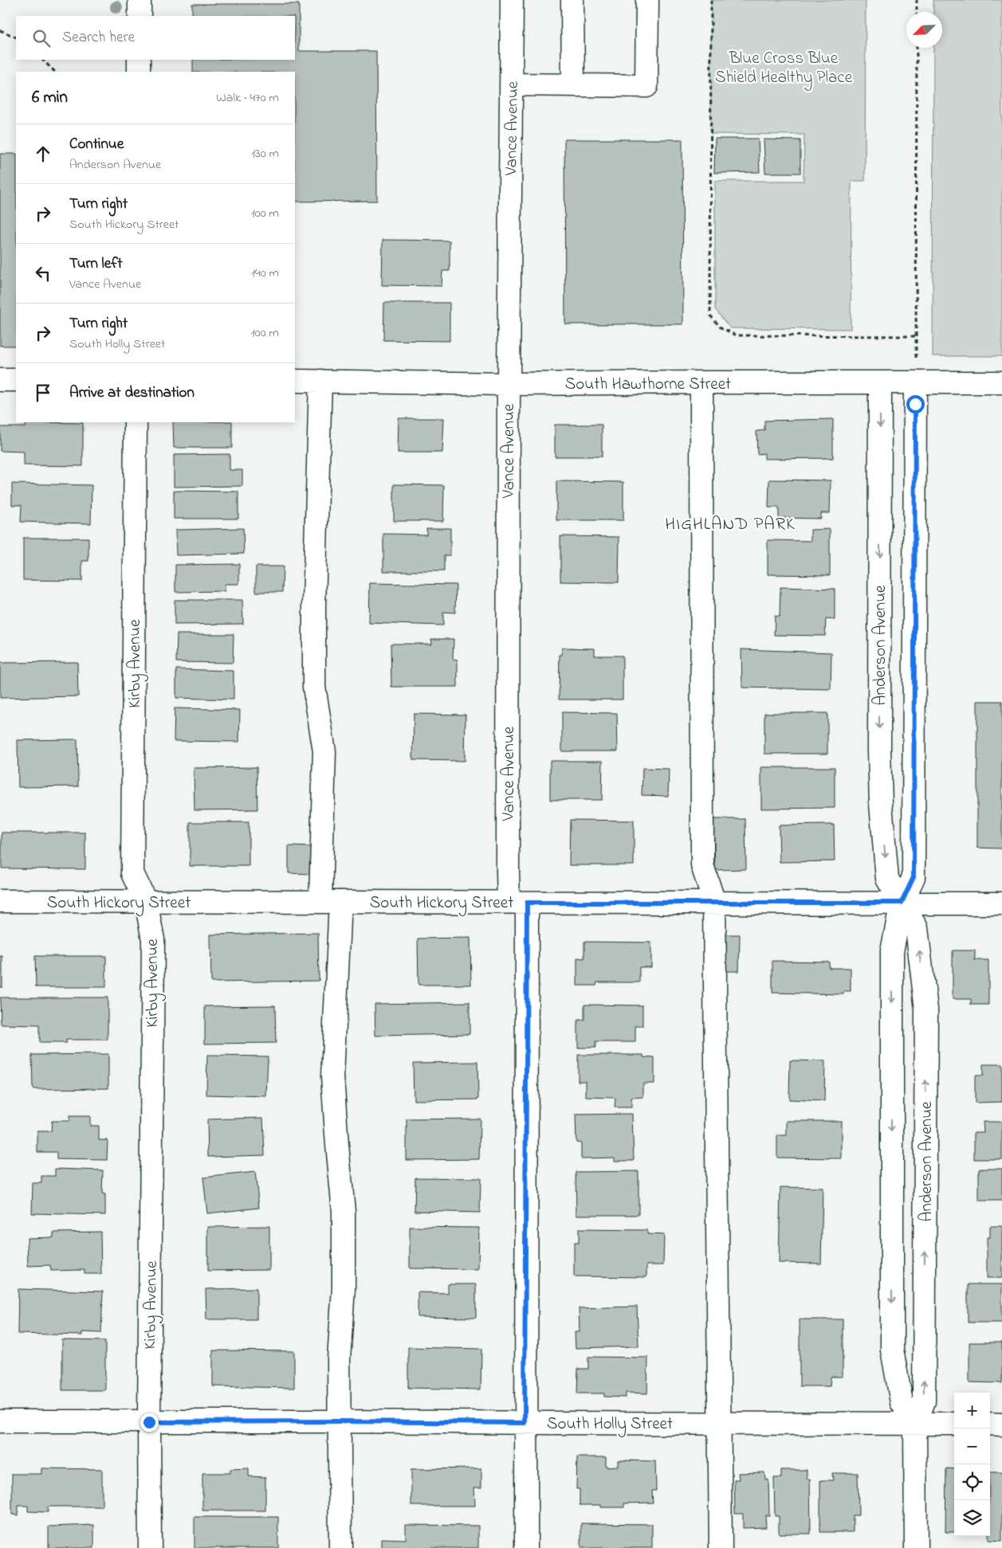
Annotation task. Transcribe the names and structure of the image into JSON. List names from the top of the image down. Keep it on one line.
{"streets":{"street":["Vance Avenue","South Hawthorne Street","Anderson Avenue","Kirby Avenue","South Hickory Street","South Holly Street"]},"crossings":[["Vance Avenue","South Hawthorne Street"],["Vance Avenue","South Hickory Street"],["Vance Avenue","South Holly Street"],["South Hawthorne Street","Anderson Avenue"],["Anderson Avenue","South Hickory Street"],["Anderson Avenue","South Holly Street"],["Kirby Avenue","South Hickory Street"],["Kirby Avenue","South Holly Street"]],"districts":["HIGHLAND PARK"],"parks":["Blue Cross Blue Shield Healthy Place"],"north":"bottom left","page":{"search":"Search here","heading":["6 min","Walk · 470 m"],"list":[["Continue","Anderson Avenue","130 m"],["Turn right","South Hickory Street","100 m"],["Turn left","Vance Avenue","140 m"],["Turn right","South Holly Street","100 m"],"Arrive at destination"],"map_buttons":["+","−"]}}
